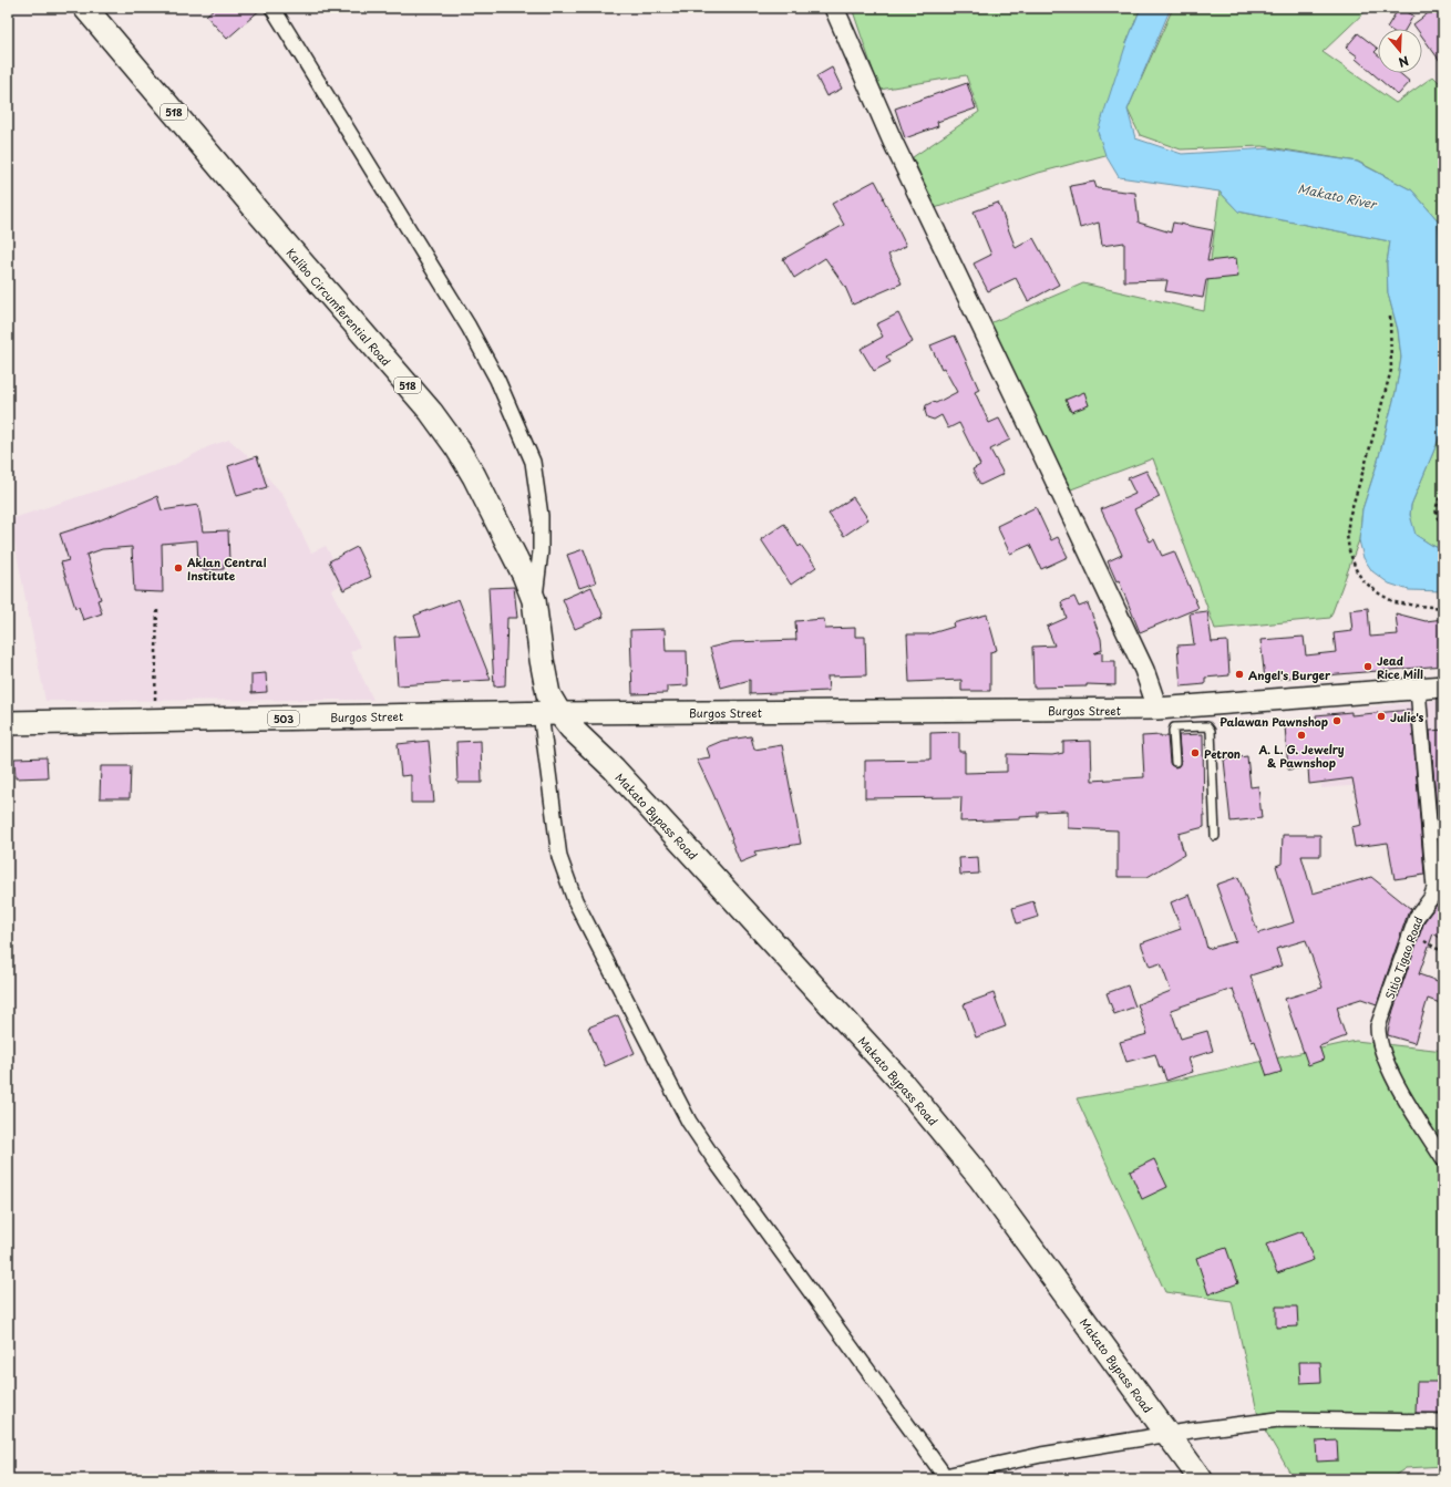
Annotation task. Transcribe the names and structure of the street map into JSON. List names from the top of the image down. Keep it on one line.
{"streets":{"main road":["518","Kalibo Circumferential Road","Burgos Street","503","Makato Bypass Road"],"street":["Sitio Tigao Road"]},"crossings":[["Kalibo Circumferential Road","Burgos Street"],["Kalibo Circumferential Road","Makato Bypass Road"],["Burgos Street","Makato Bypass Road"],["Burgos Street","Sitio Tigao Road"]],"water":["Makato River"],"places":["Aklan Central Institute","Jead Rice Mill","Angel's Burger","Julie's","Palawan Pawnshop","A. L. G. Jewelry & Pawnshop","Petron"],"north":"bottom"}
